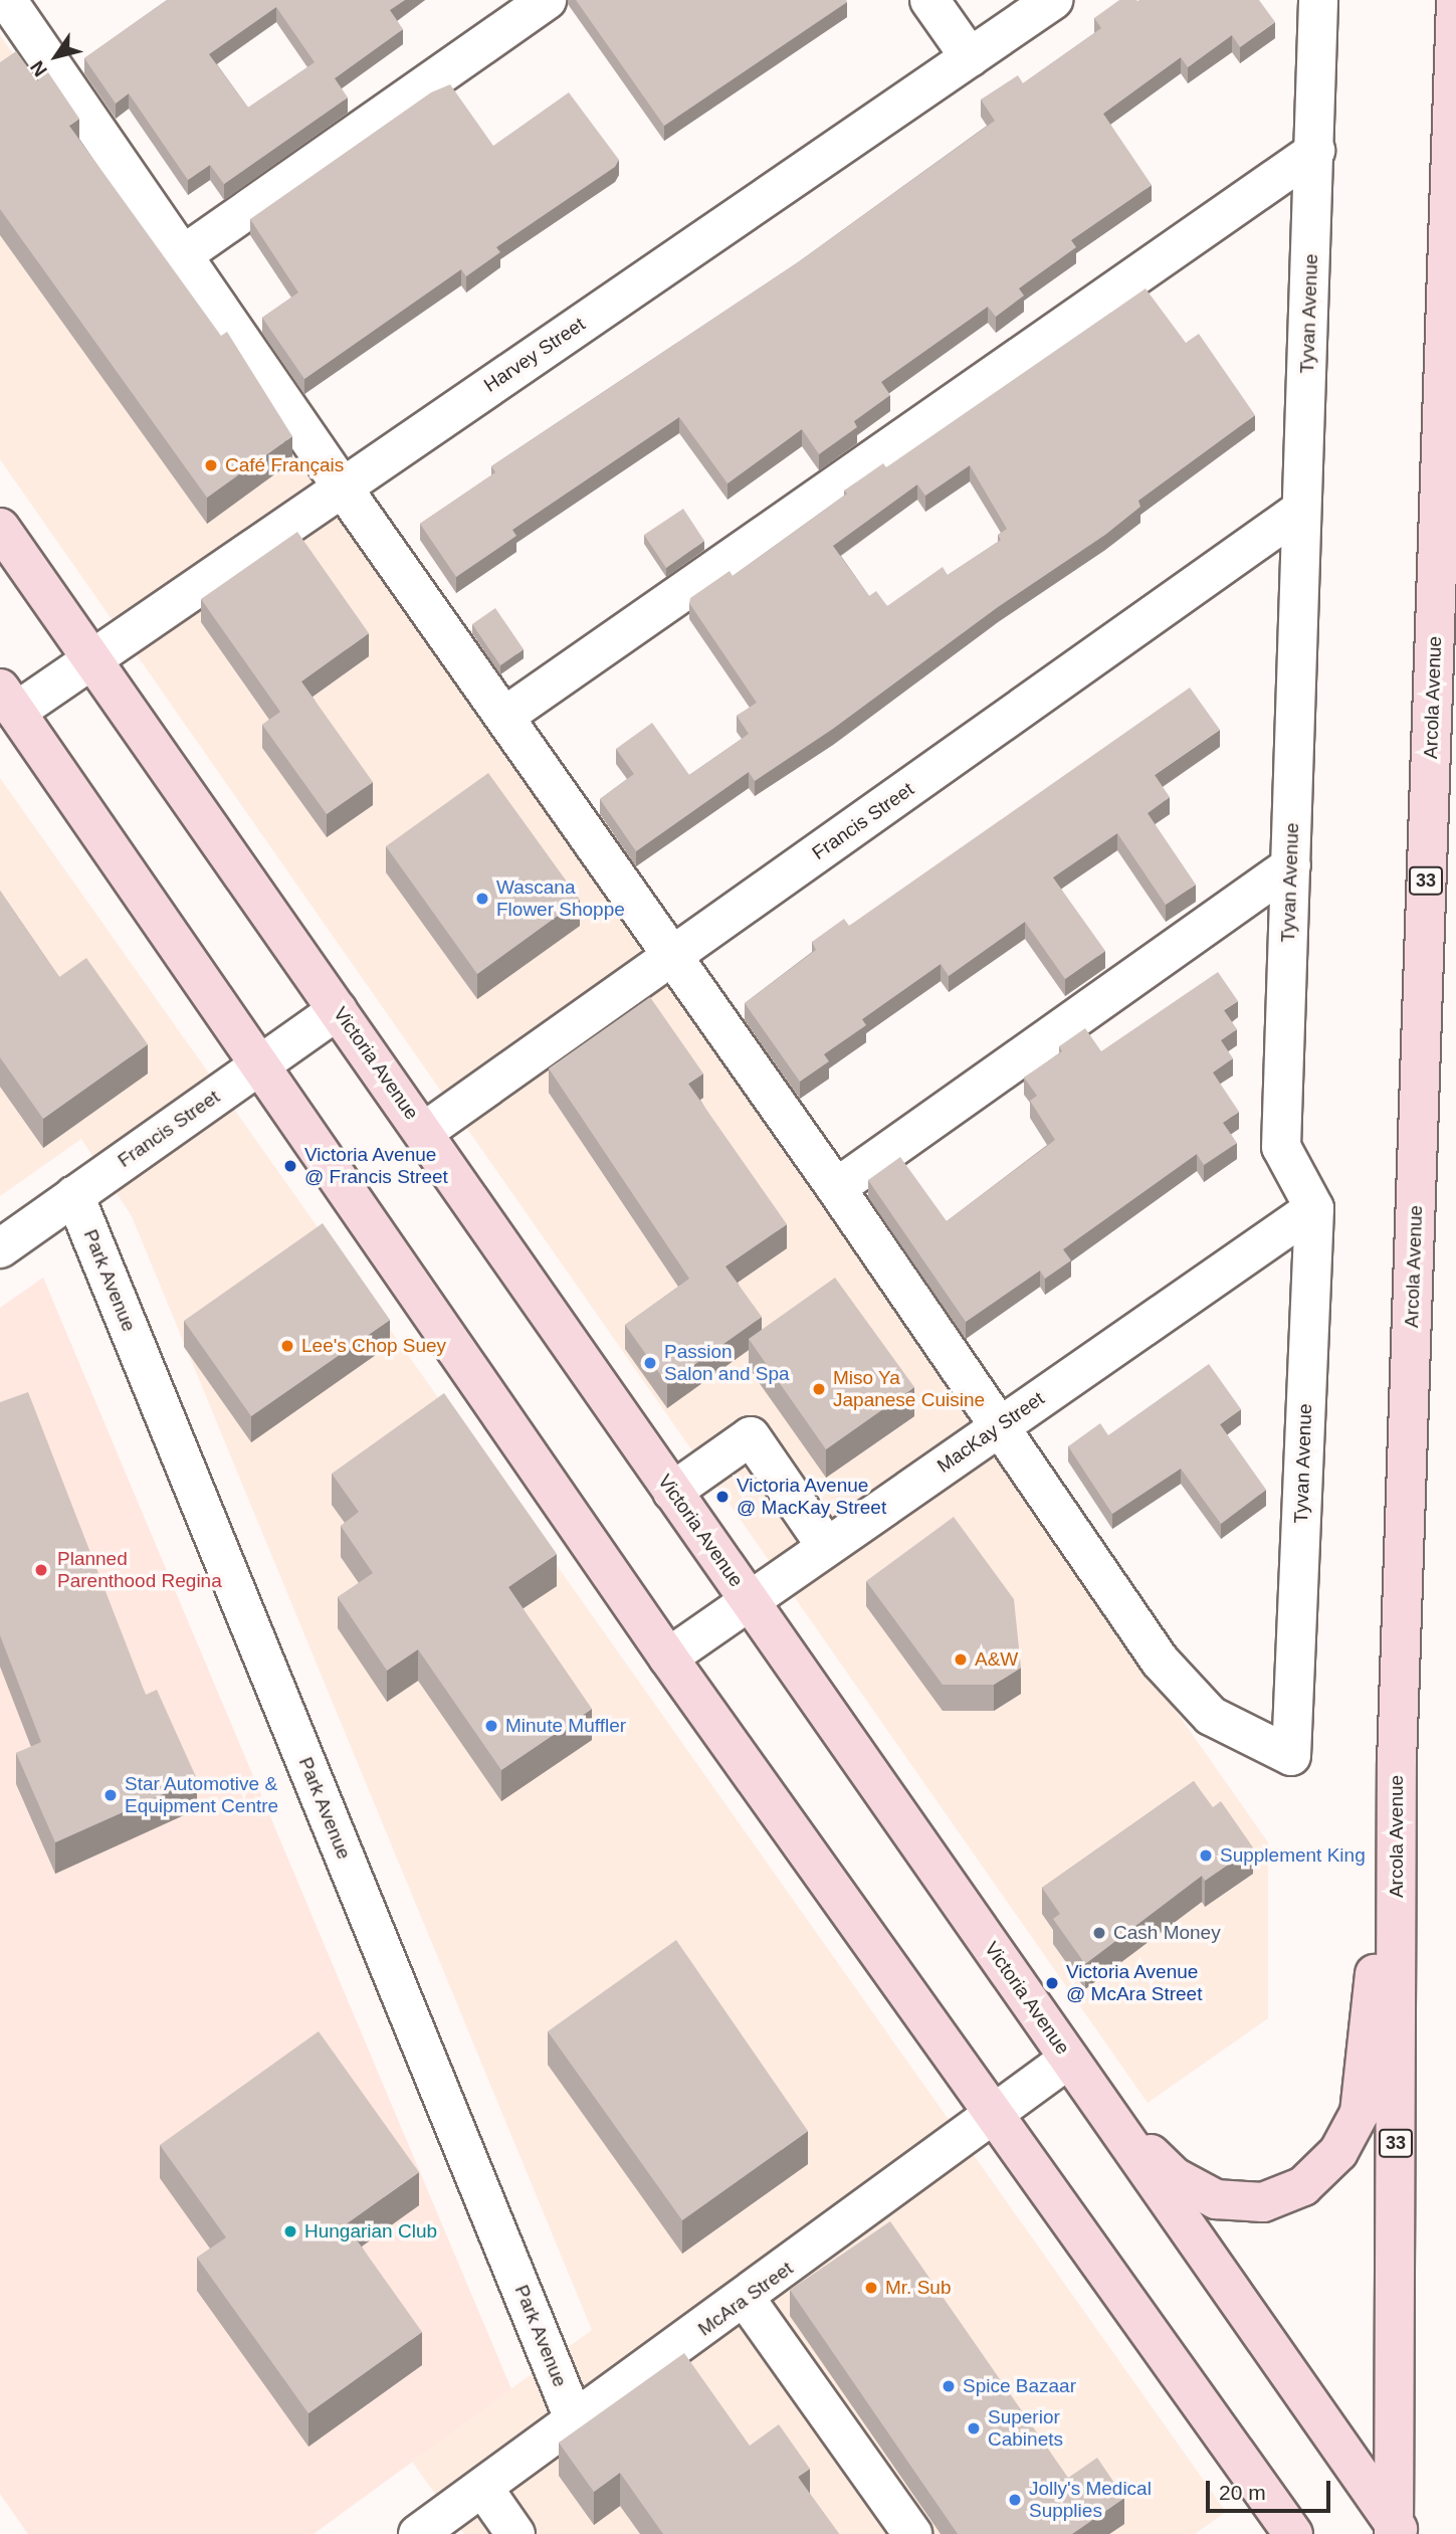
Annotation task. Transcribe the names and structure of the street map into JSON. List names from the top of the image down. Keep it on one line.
{"streets":{"main road":["Arcola Avenue","33","Victoria Avenue"],"street":["Tyvan Avenue","Harvey Street","Francis Street","Park Avenue","MacKay Street","McAra Street"]},"crossings":[["Tyvan Avenue","Francis Street"],["Tyvan Avenue","MacKay Street"],["Harvey Street","Victoria Avenue"],["Arcola Avenue","Victoria Avenue"],["Francis Street","Victoria Avenue"],["Francis Street","Park Avenue"],["Victoria Avenue","MacKay Street"],["Victoria Avenue","McAra Street"],["Park Avenue","McAra Street"]],"places":["Café Français","Wascana Flower Shoppe","Victoria Avenue @ Francis Street","Lee's Chop Suey","Passion Salon and Spa","Miso Ya Japanese Cuisine","Victoria Avenue @ MacKay Street","Planned Parenthood Regina","A&W","Minute Muffler","Star Automotive & Equipment Centre","Supplement King","Cash Money","Victoria Avenue @ McAra Street","Hungarian Club","Mr. Sub","Spice Bazaar","Superior Cabinets","Jolly's Medical Supplies"],"scale_bar":"20 m","north":"bottom left"}
